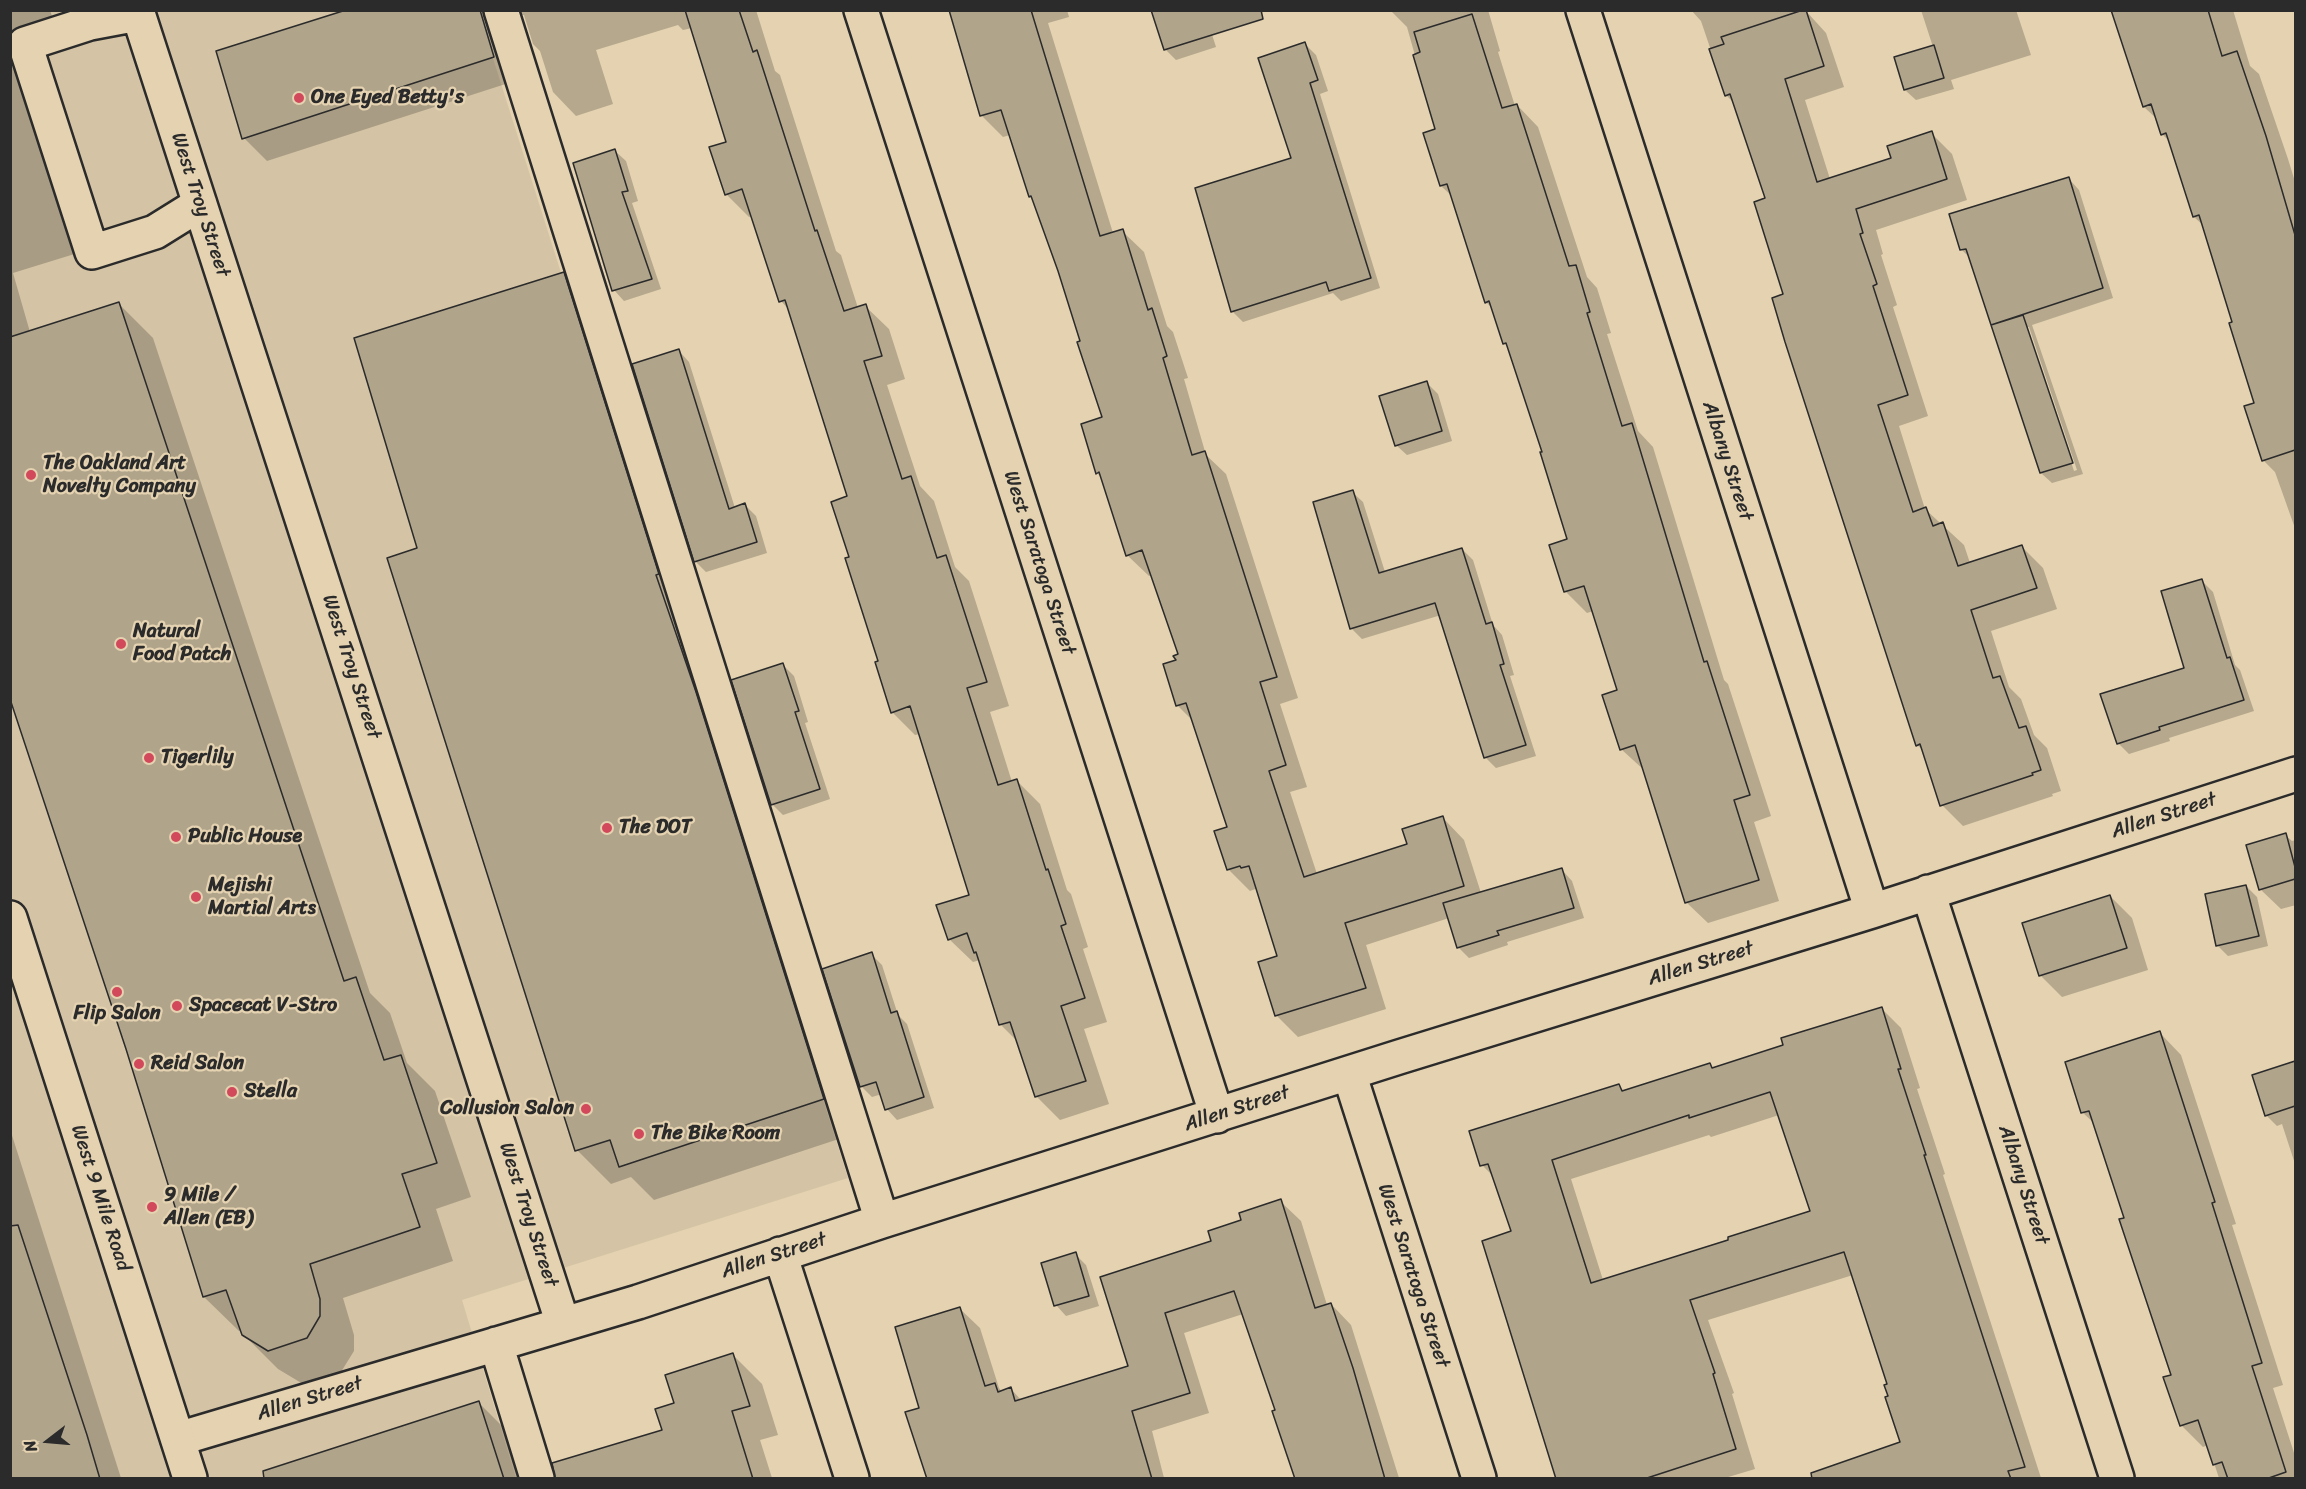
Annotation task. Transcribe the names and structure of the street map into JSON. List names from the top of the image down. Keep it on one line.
{"streets":{"street":["West Troy Street","Albany Street","West Saratoga Street","Allen Street","West 9 Mile Road"]},"crossings":[["West Troy Street","Allen Street"],["Albany Street","Allen Street"],["West Saratoga Street","Allen Street"],["Allen Street","West 9 Mile Road"]],"places":["One Eyed Betty's","The Oakland Art Novelty Company","Natural Food Patch","Tigerlily","The DOT","Public House","Mejishi Martial Arts","Flip Salon","Spacecat V-Stro","Reid Salon","Stella","Collusion Salon","The Bike Room","9 Mile / Allen (EB)"],"north":"left"}
